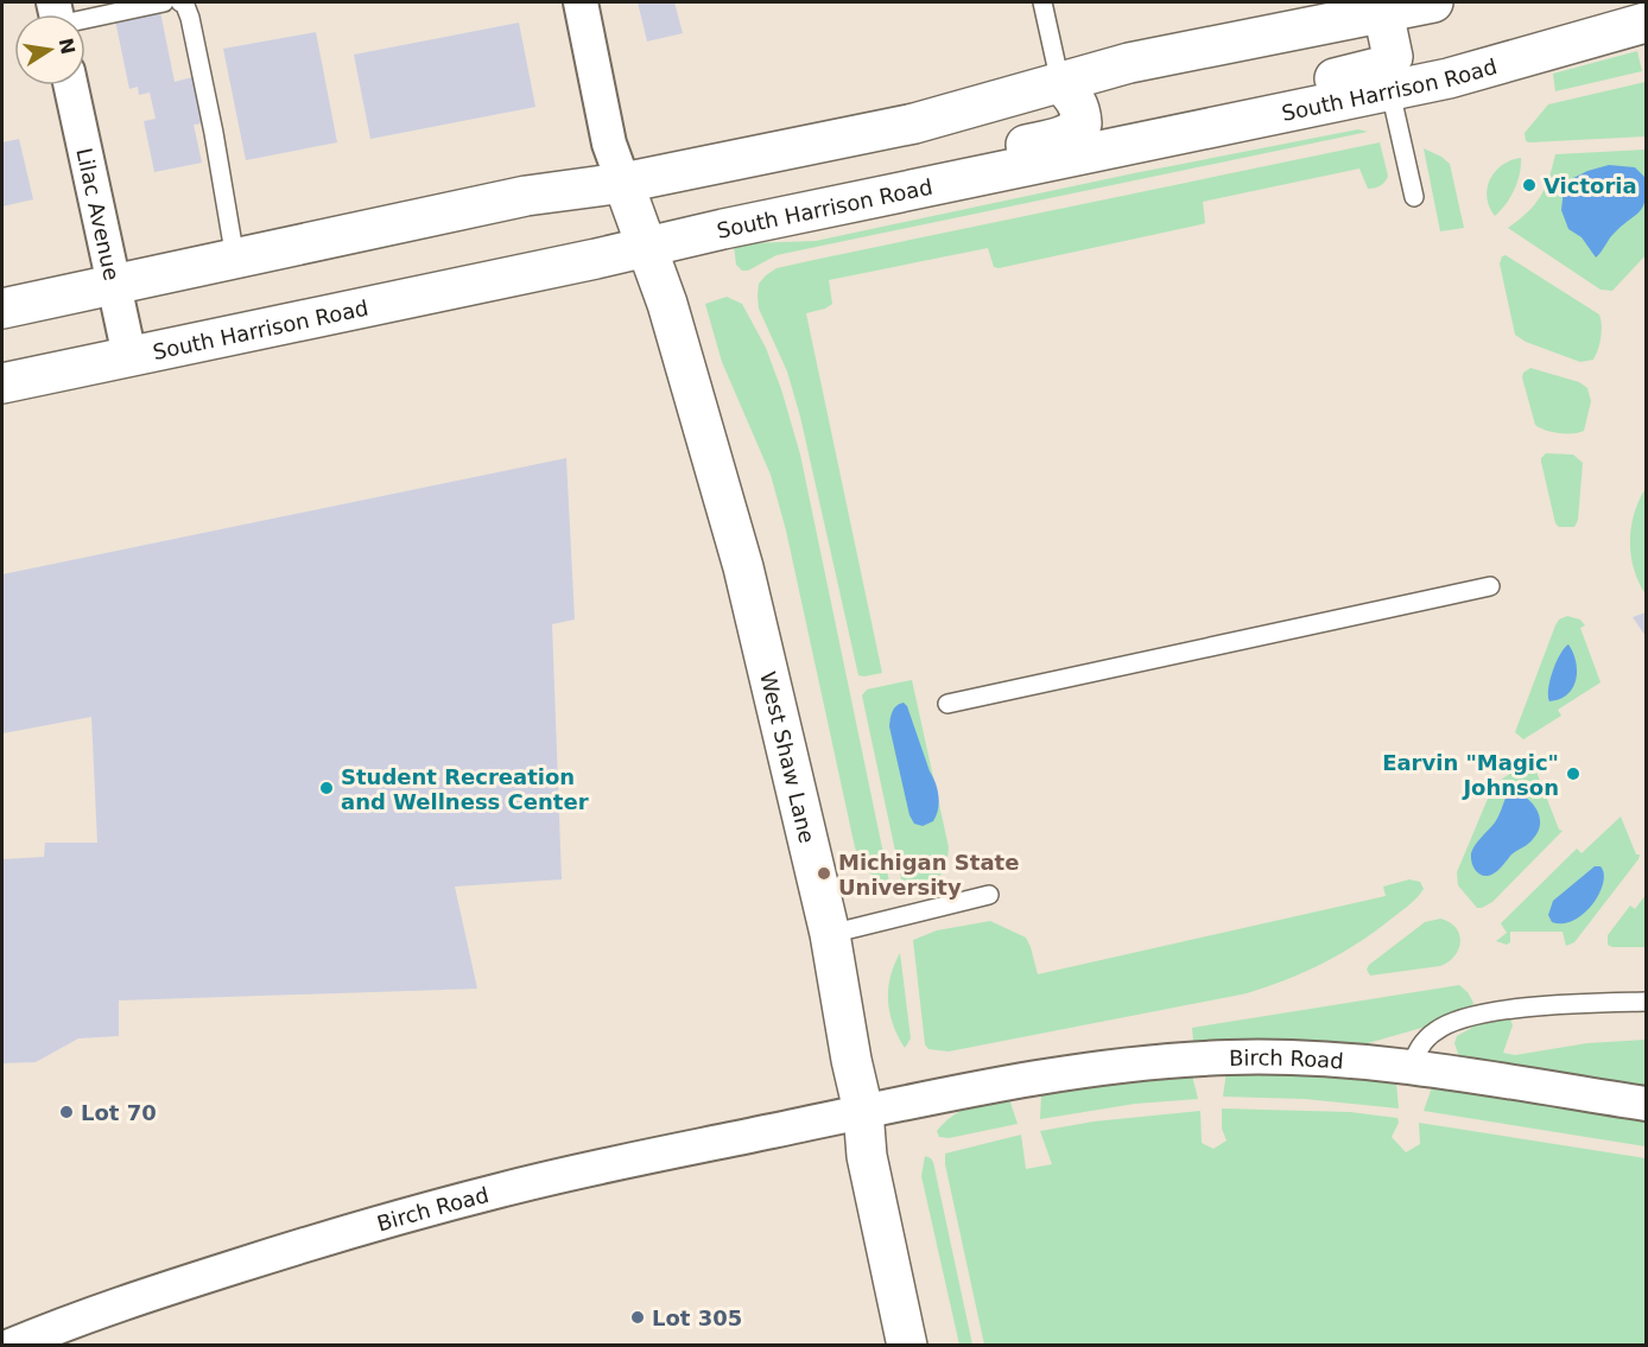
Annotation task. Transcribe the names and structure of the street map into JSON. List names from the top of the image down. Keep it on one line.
{"streets":{"street":["South Harrison Road","Lilac Avenue","West Shaw Lane","Birch Road"]},"crossings":[["South Harrison Road","Lilac Avenue"],["South Harrison Road","West Shaw Lane"],["West Shaw Lane","Birch Road"]],"places":["Victoria","Earvin \"Magic\" Johnson","Student Recreation and Wellness Center","Michigan State University","Lot 70","Lot 305"],"north":"right"}
